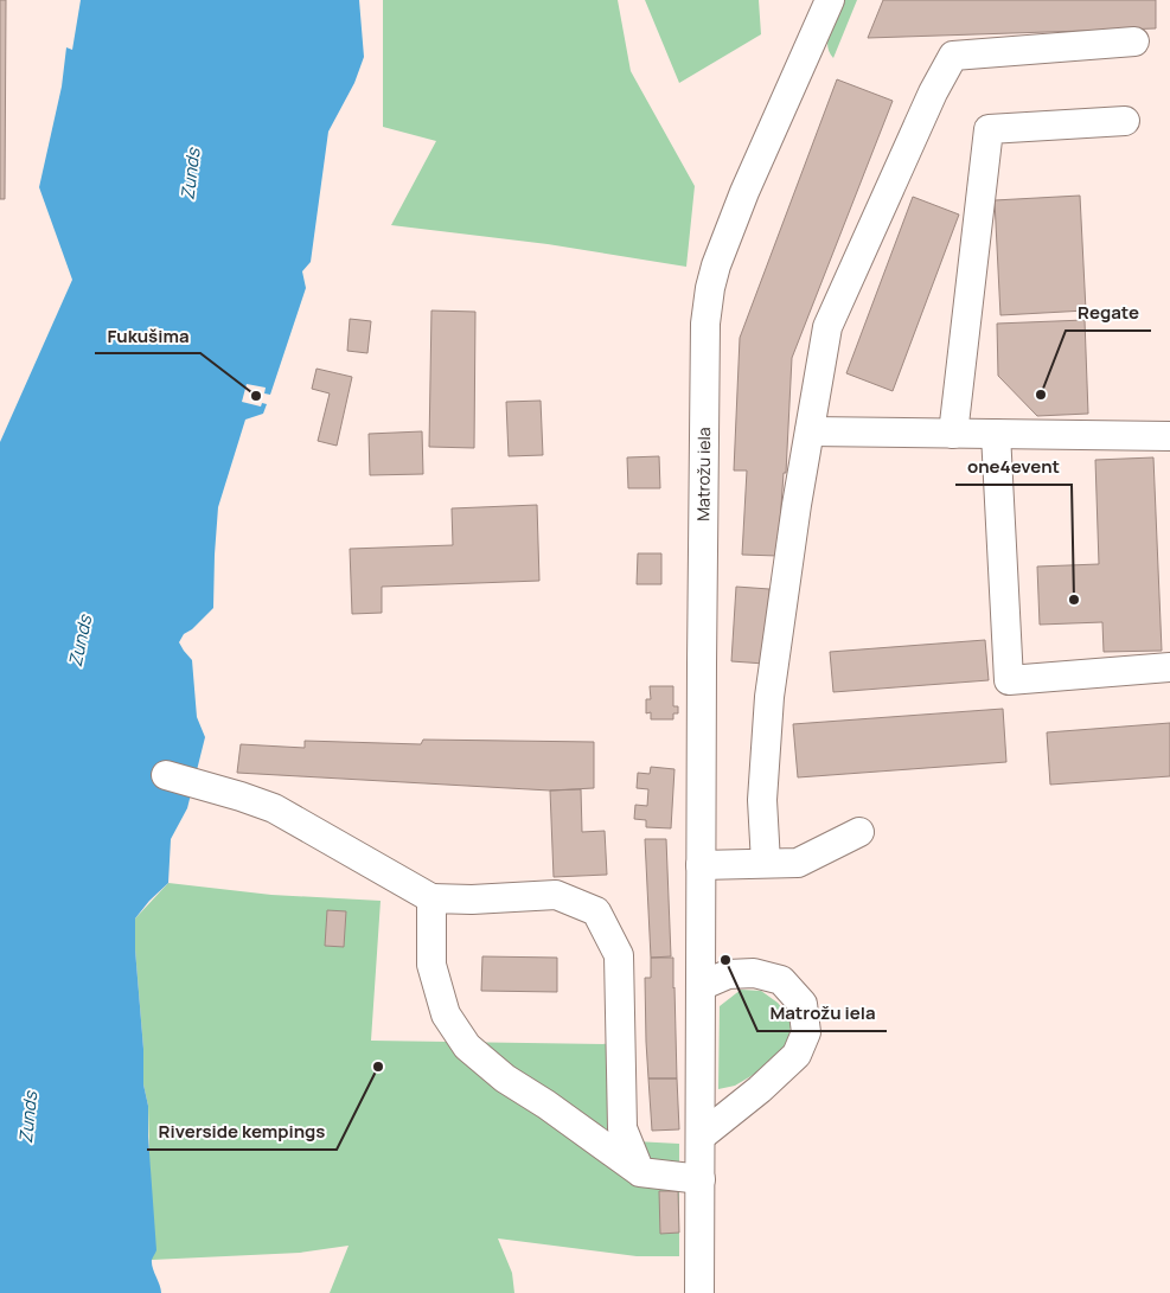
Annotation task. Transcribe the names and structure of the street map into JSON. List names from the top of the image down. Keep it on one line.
{"streets":{"street":["Matrožu iela"]},"water":["Zunds"],"places":["Regate","Fukušima","one4event","Matrožu iela","Riverside kempings"]}
